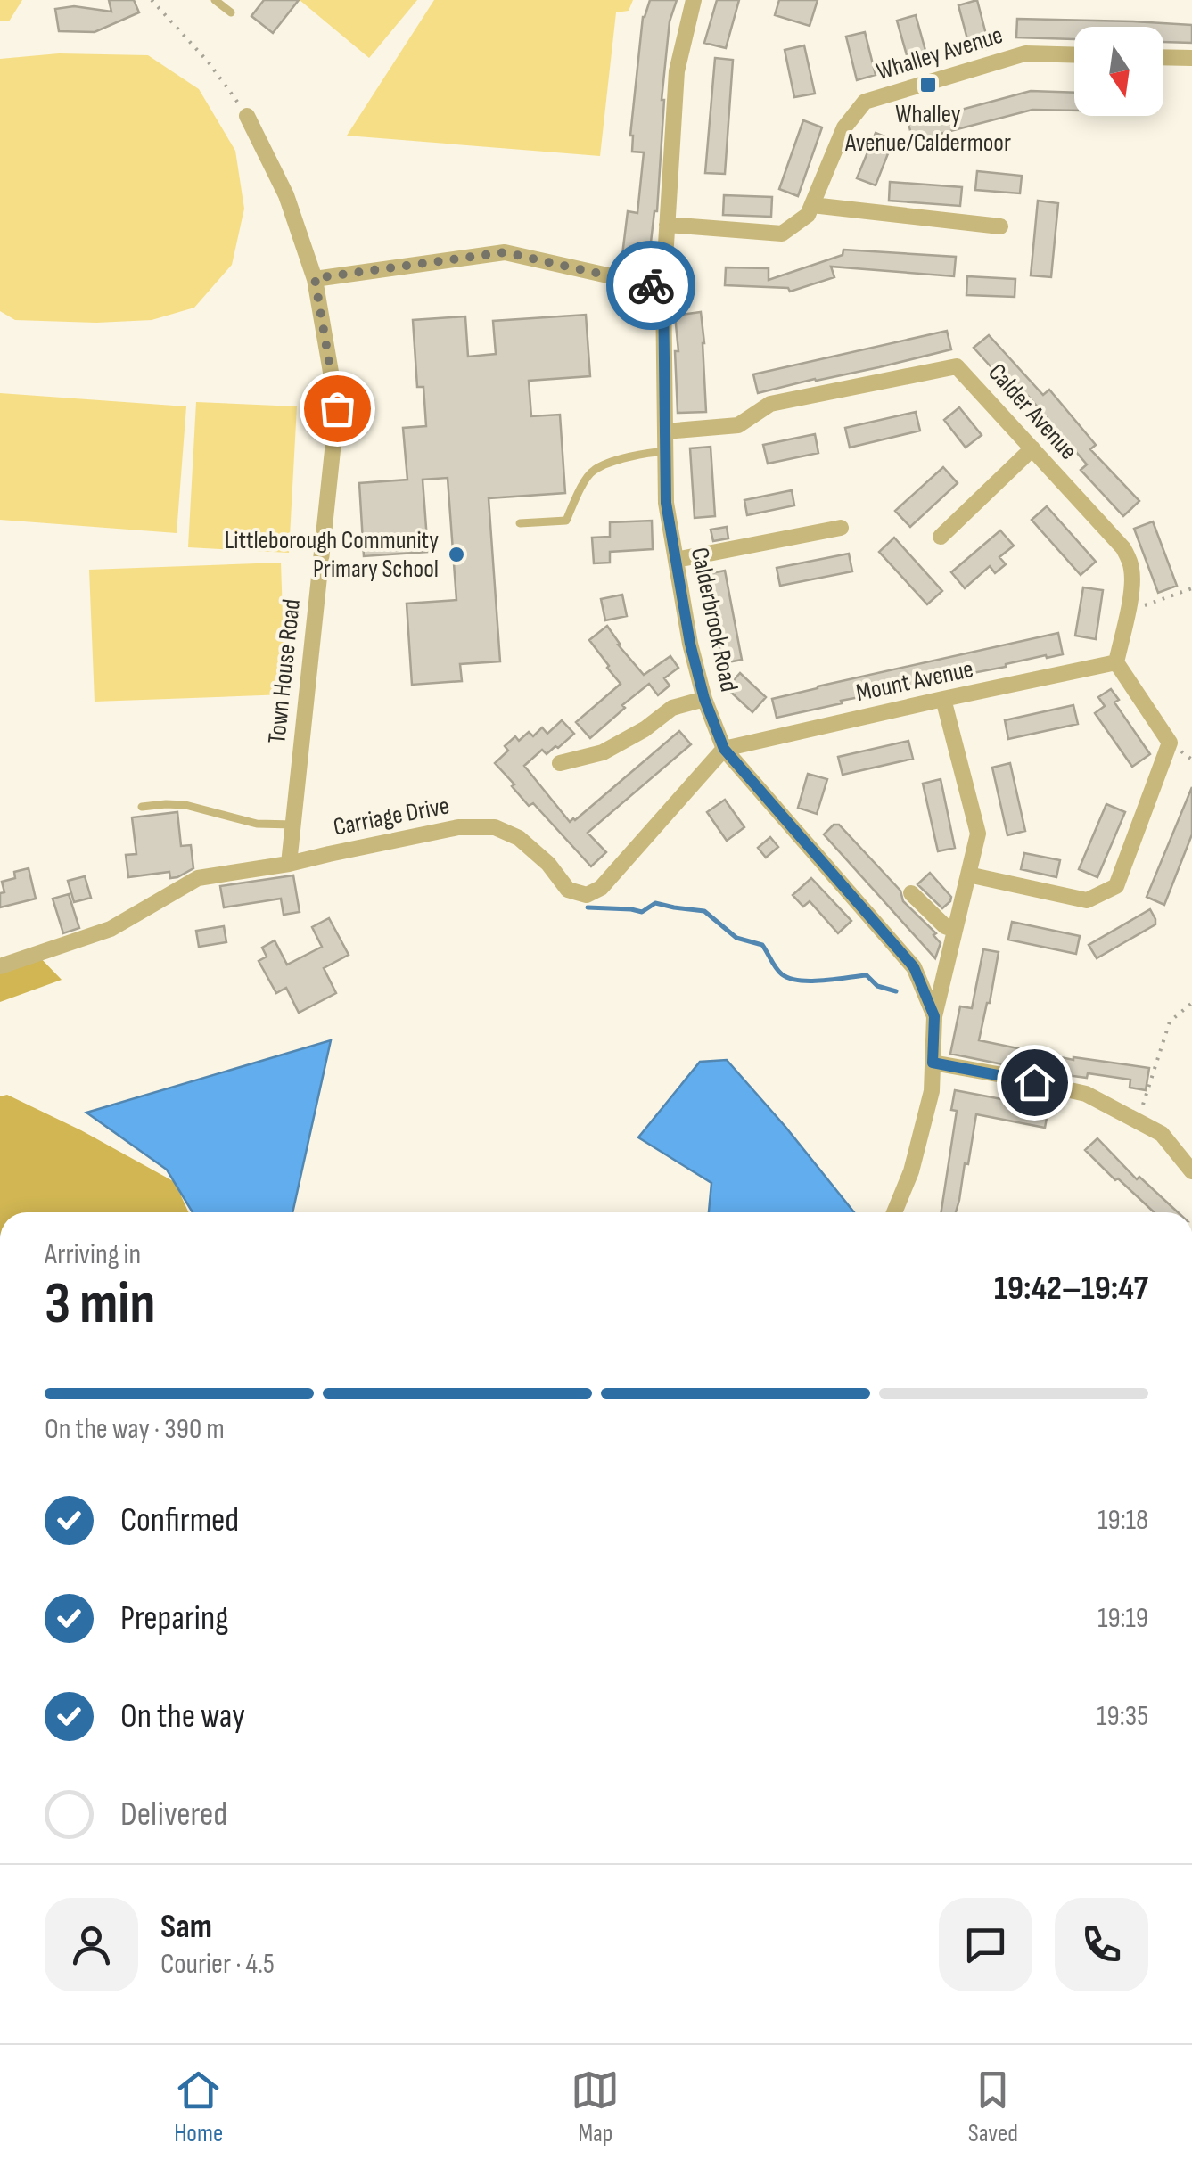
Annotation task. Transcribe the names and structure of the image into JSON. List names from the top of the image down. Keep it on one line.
{"streets":{"street":["Whalley Avenue","Calder Avenue","Calderbrook Road","Town House Road","Mount Avenue","Carriage Drive"]},"crossings":[["Whalley Avenue","Calderbrook Road"],["Calder Avenue","Calderbrook Road"],["Calder Avenue","Mount Avenue"],["Calderbrook Road","Mount Avenue"],["Calderbrook Road","Carriage Drive"],["Town House Road","Carriage Drive"],["Mount Avenue","Carriage Drive"]],"places":{"transit":["Whalley Avenue/Caldermoor"],"other":["Littleborough Community Primary School"]},"north":"bottom","page":{"heading":["3 min","Arriving in","19:42–19:47"],"panel":["Sam","Courier · 4.5"],"bar":"On the way · 390 m","list":[["Confirmed","19:18"],["Preparing","19:19"],["On the way","19:35"],"Delivered"],"tabs":["Home","Map","Saved"]}}
